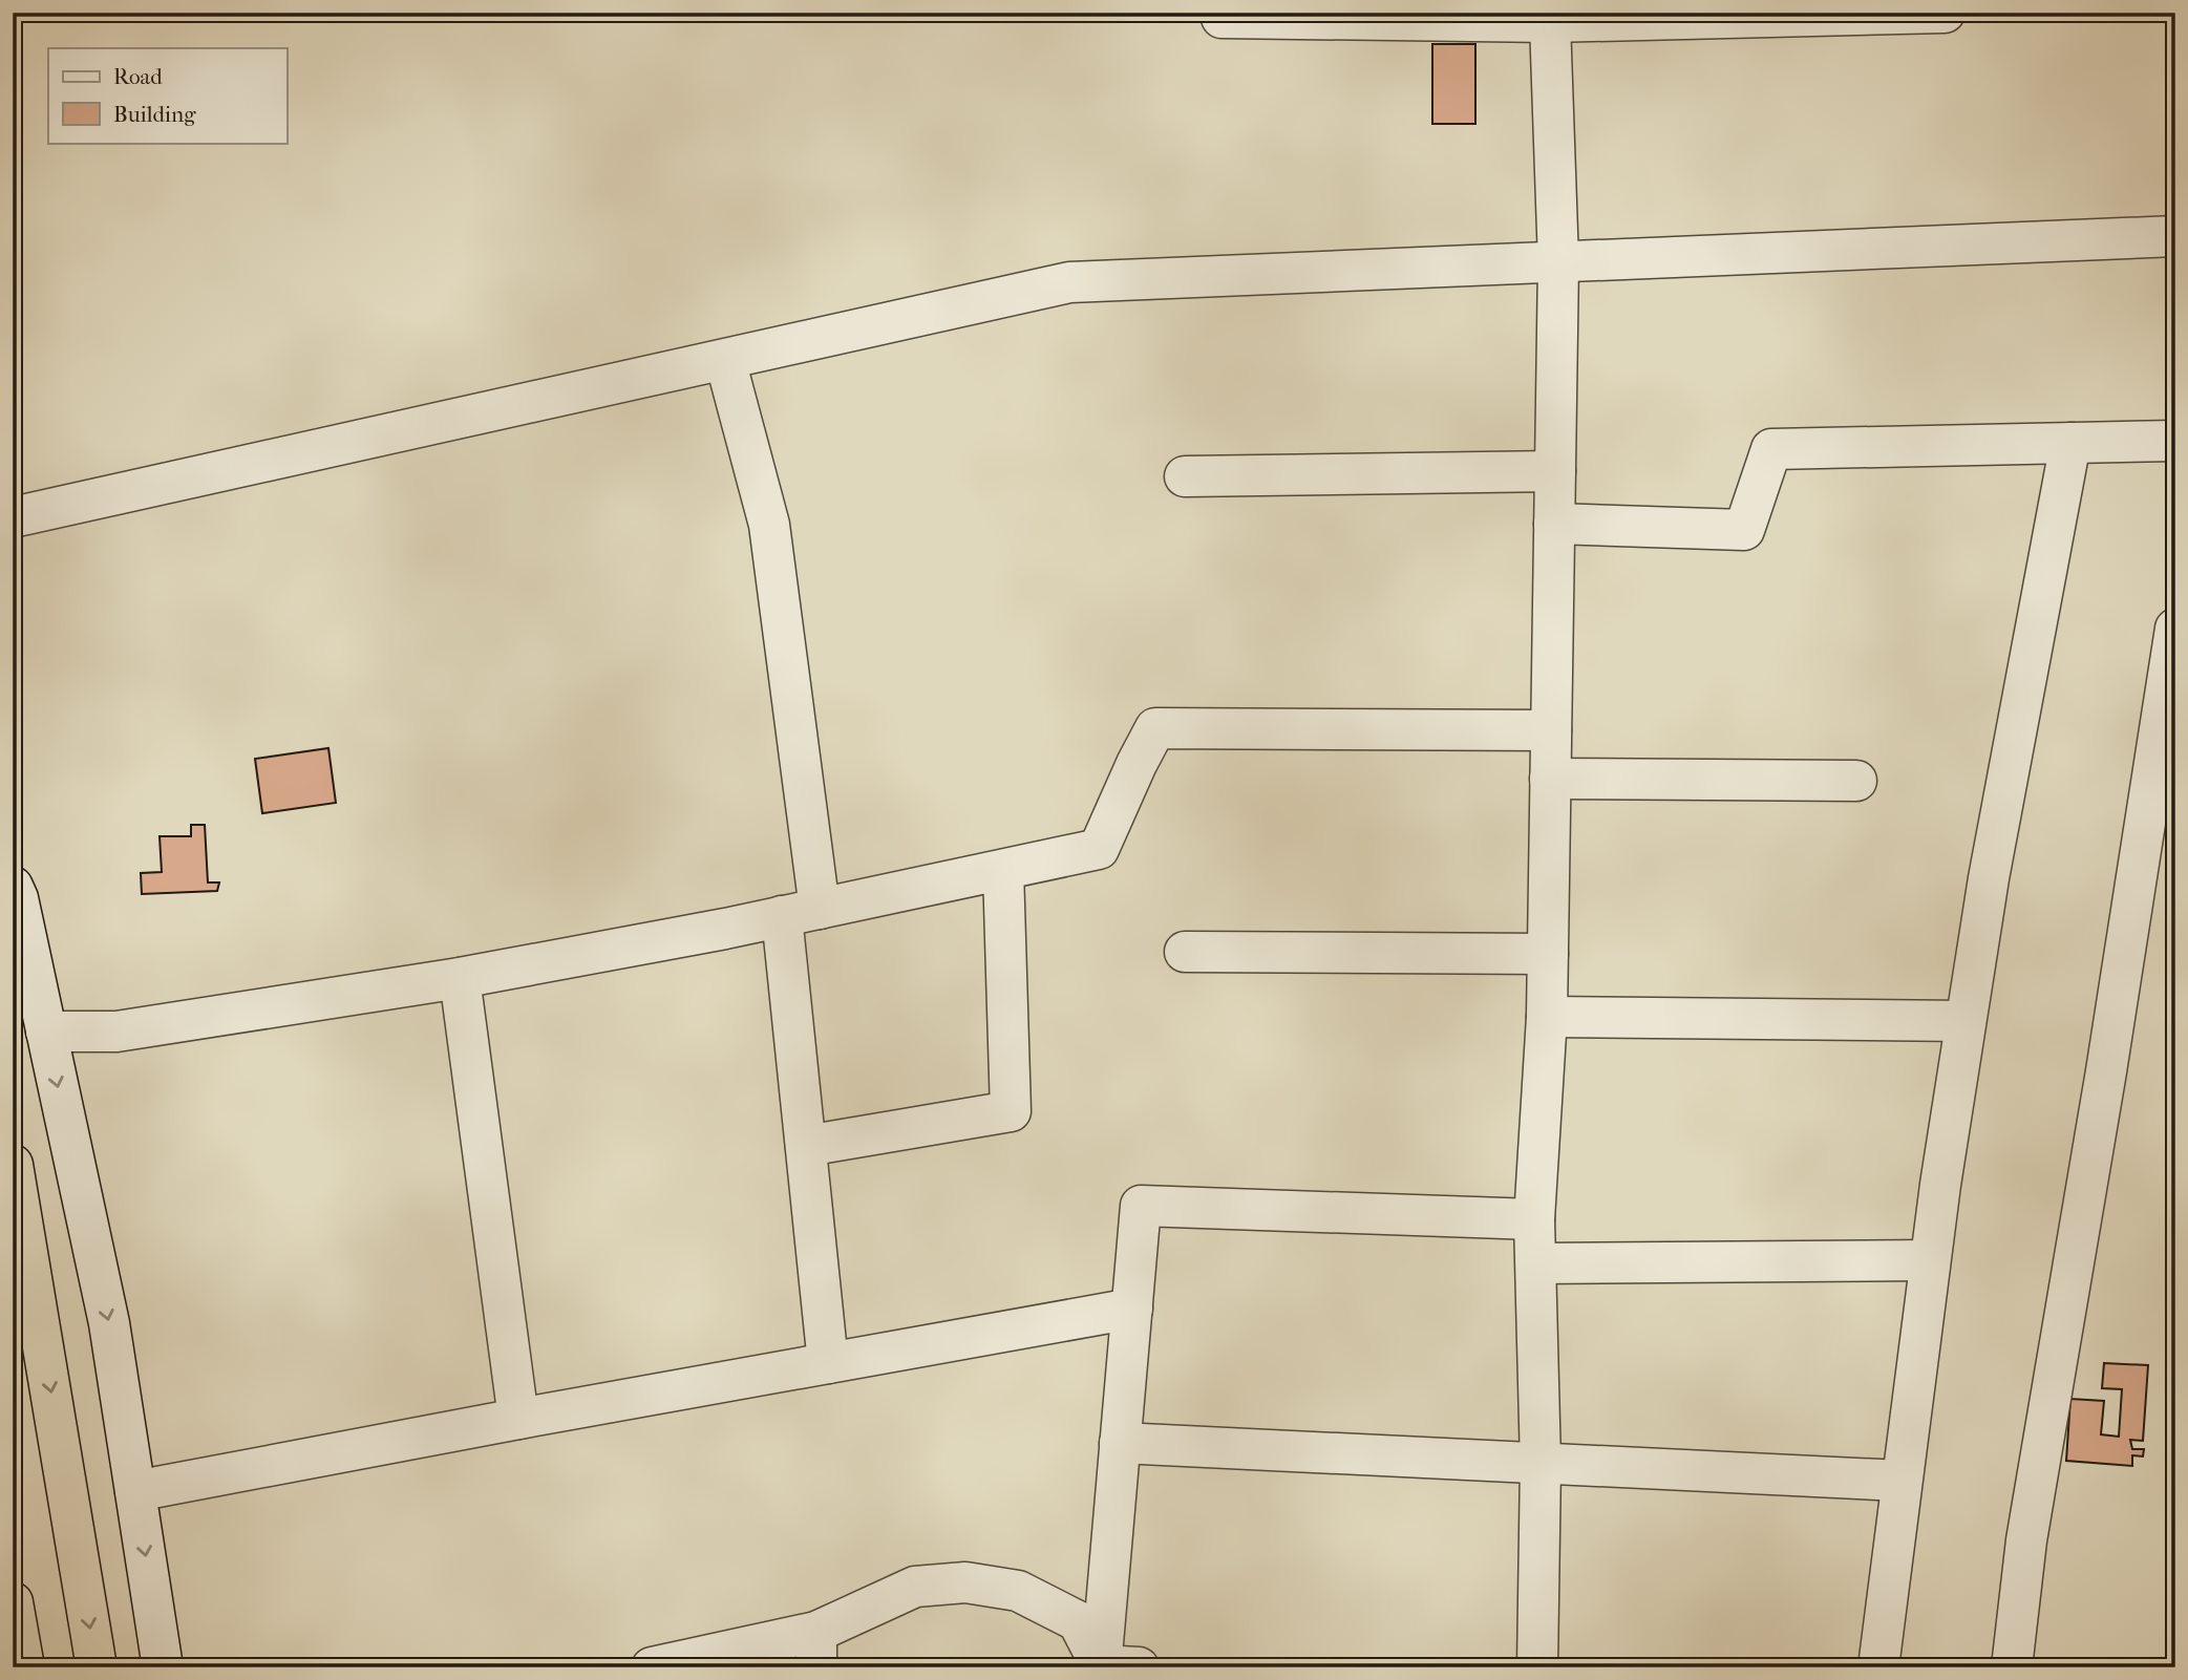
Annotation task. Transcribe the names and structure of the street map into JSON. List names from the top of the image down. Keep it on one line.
{"legend":["Road","Building"]}
